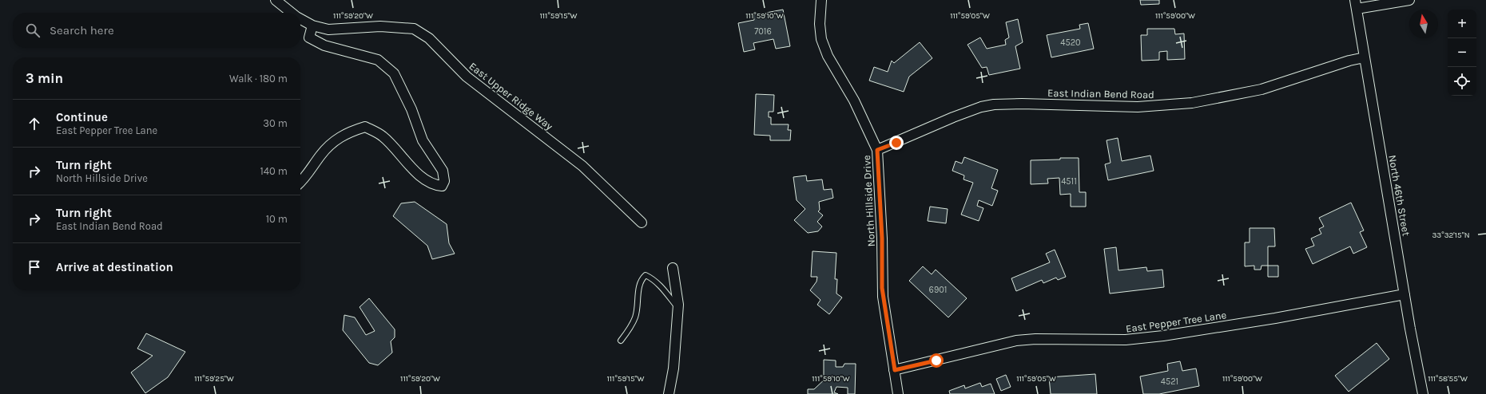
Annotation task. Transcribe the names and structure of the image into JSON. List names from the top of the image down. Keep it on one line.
{"streets":{"street":["East Indian Bend Road","East Upper Ridge Way","North 46th Street","North Hillside Drive","East Pepper Tree Lane"]},"crossings":[["East Indian Bend Road","North 46th Street"],["East Indian Bend Road","North Hillside Drive"],["North 46th Street","East Pepper Tree Lane"],["North Hillside Drive","East Pepper Tree Lane"]],"house_numbers":["7016","4520","4511","6901","4521"],"north":"top","page":{"map_buttons":["+","−"],"search":"Search here","heading":["3 min","Walk · 180 m"],"list":[["Continue","East Pepper Tree Lane","30 m"],["Turn right","North Hillside Drive","140 m"],["Turn right","East Indian Bend Road","10 m"],"Arrive at destination"]},"coordinates":["111°59'10\"W","111°59'05\"W","111°59'20\"W","111°59'15\"W","111°59'00\"W","33°32'15\"N","111°59'25\"W","111°58'55\"W"]}
